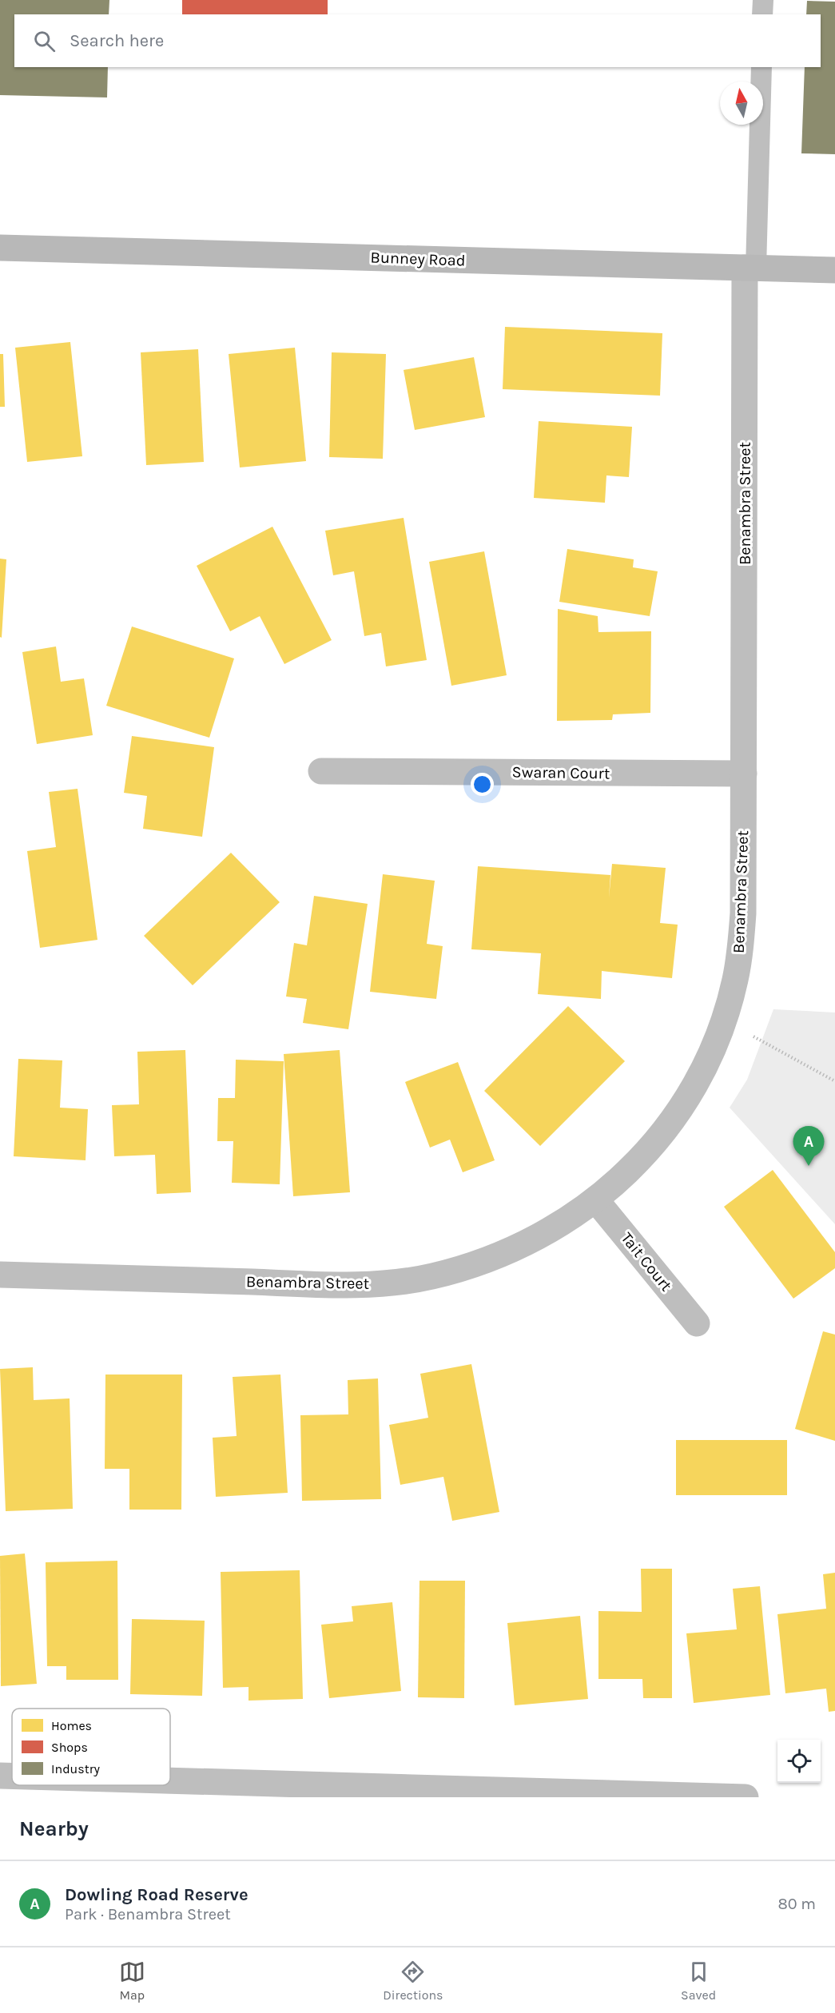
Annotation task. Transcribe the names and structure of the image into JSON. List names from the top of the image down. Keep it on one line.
{"streets":{"street":["Bunney Road","Benambra Street","Swaran Court","Tait Court"]},"crossings":[["Bunney Road","Benambra Street"],["Benambra Street","Swaran Court"],["Benambra Street","Tait Court"]],"legend":["Homes","Shops","Industry"],"north":"top","page":{"search":"Search here","pins":"A","heading":"Nearby","list":[{"mark":"A","name":"Dowling Road Reserve","note":"Park · Benambra Street","value":"80 m"}],"nav":["Map","Directions","Saved"]}}
